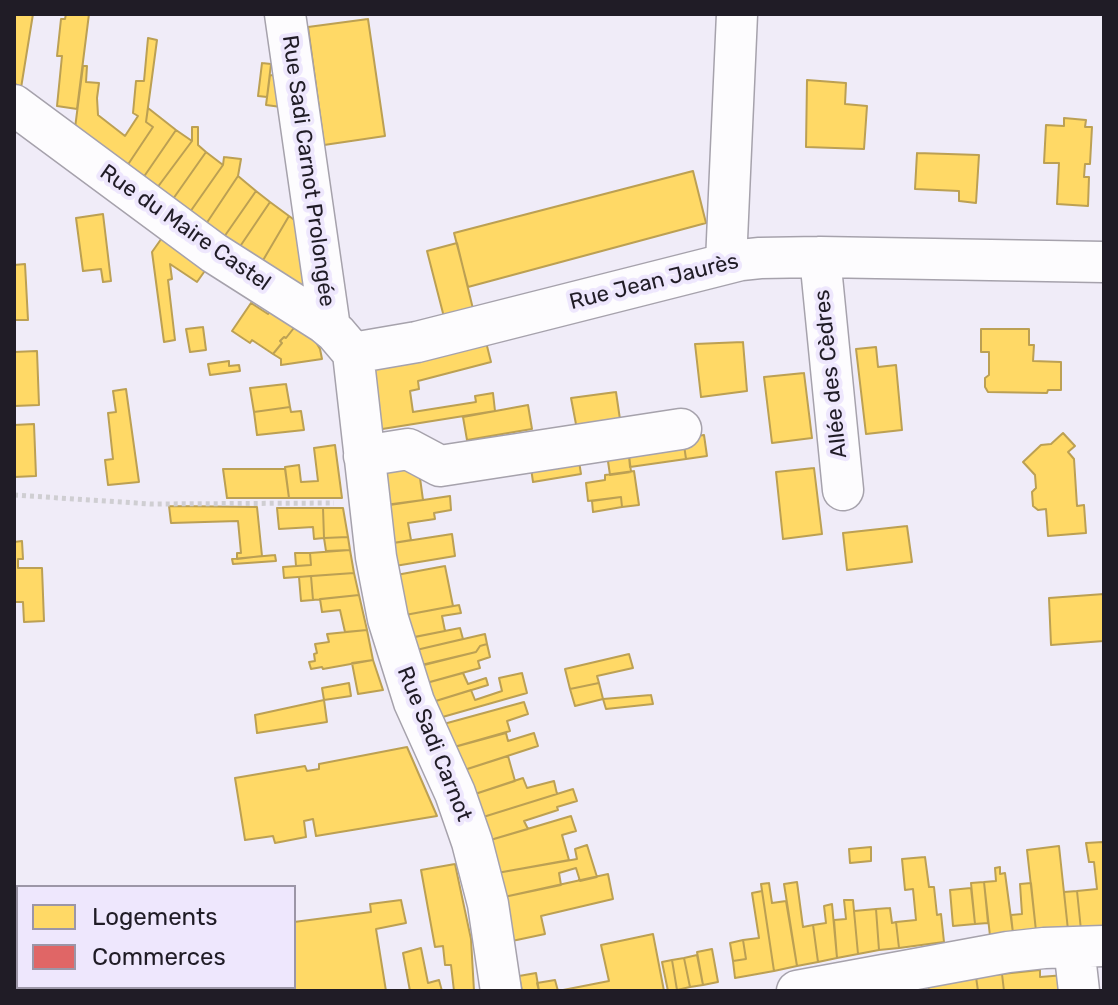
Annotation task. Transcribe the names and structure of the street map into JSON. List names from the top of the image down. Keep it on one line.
{"streets":{"street":["Rue Sadi Carnot Prolongée","Rue du Maire Castel","Rue Jean Jaurès","Allée des Cèdres","Rue Sadi Carnot"]},"crossings":[["Rue Sadi Carnot Prolongée","Rue du Maire Castel"],["Rue Sadi Carnot Prolongée","Rue Jean Jaurès"],["Rue Sadi Carnot Prolongée","Rue Sadi Carnot"],["Rue du Maire Castel","Rue Jean Jaurès"],["Rue du Maire Castel","Rue Sadi Carnot"],["Rue Jean Jaurès","Allée des Cèdres"],["Rue Jean Jaurès","Rue Sadi Carnot"]],"legend":["Logements","Commerces"]}
